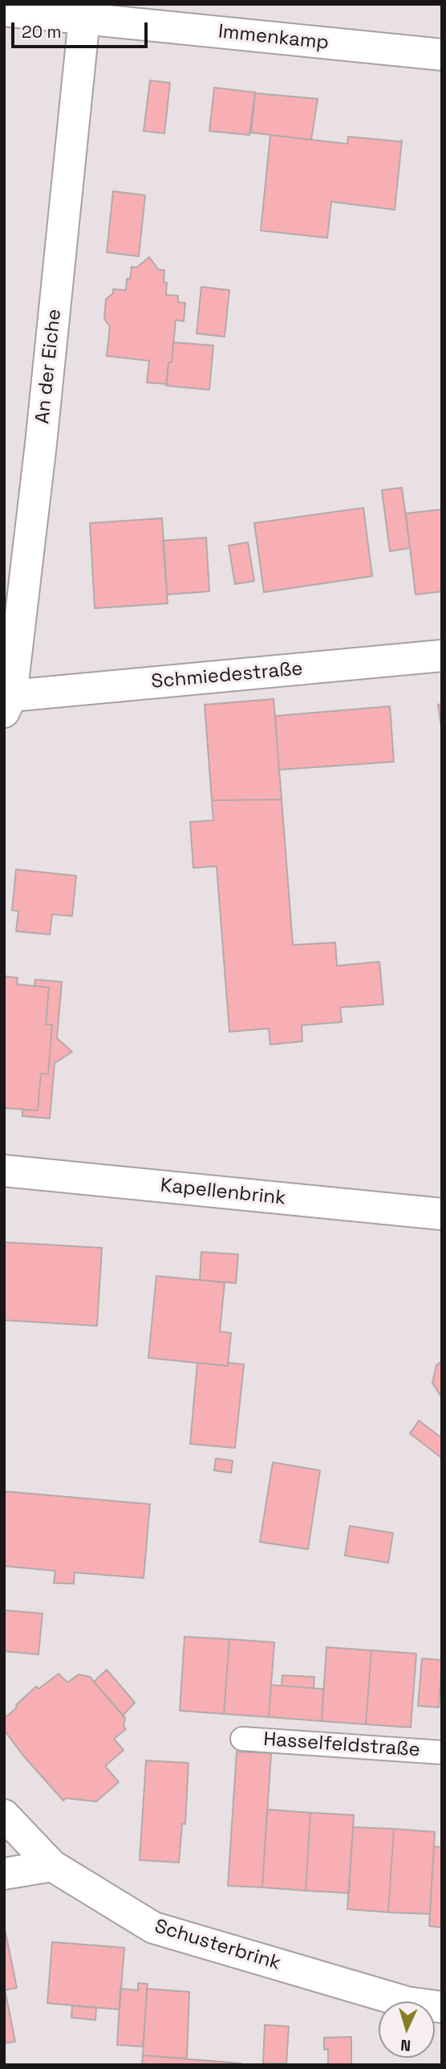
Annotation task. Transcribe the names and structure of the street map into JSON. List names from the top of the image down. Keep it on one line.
{"streets":{"street":["Immenkamp","An der Eiche","Schmiedestraße","Kapellenbrink","Schusterbrink"],"lane":["Hasselfeldstraße"]},"crossings":[["Immenkamp","An der Eiche"],["An der Eiche","Schmiedestraße"]],"scale_bar":"20 m","north":"bottom"}
